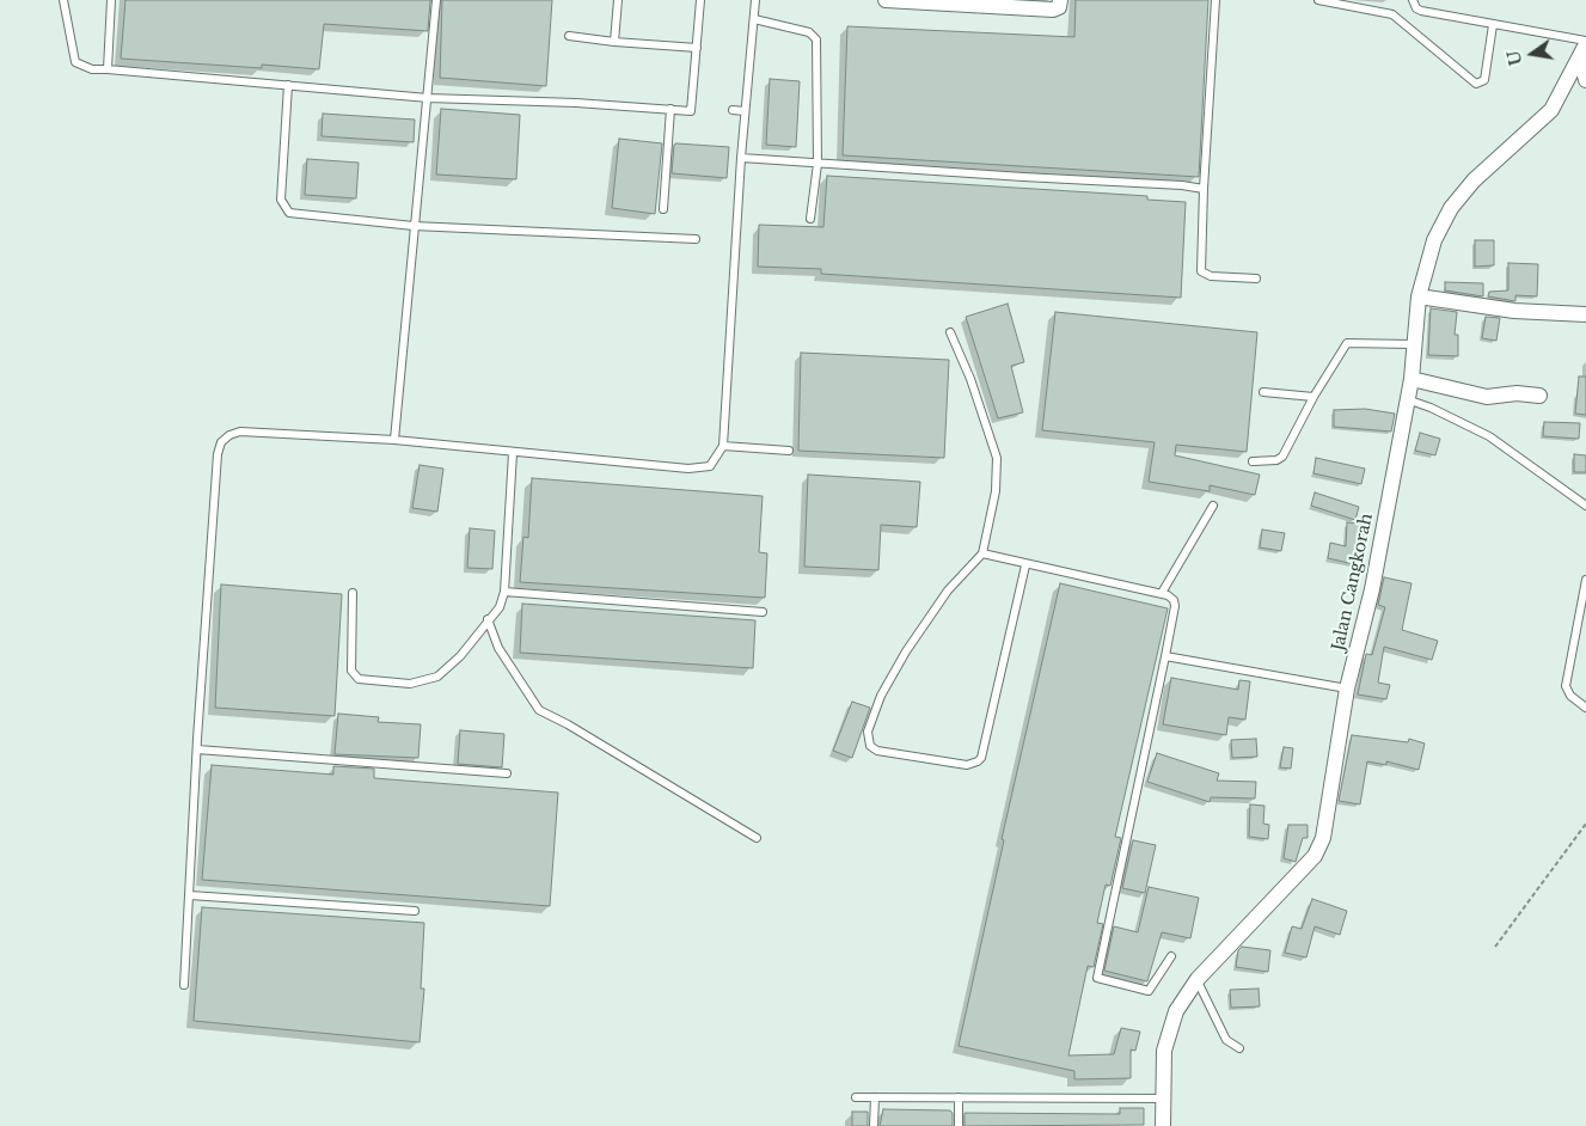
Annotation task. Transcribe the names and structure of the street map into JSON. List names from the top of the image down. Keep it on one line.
{"streets":{"street":["Jalan Cangkorah"]},"north":"left"}
